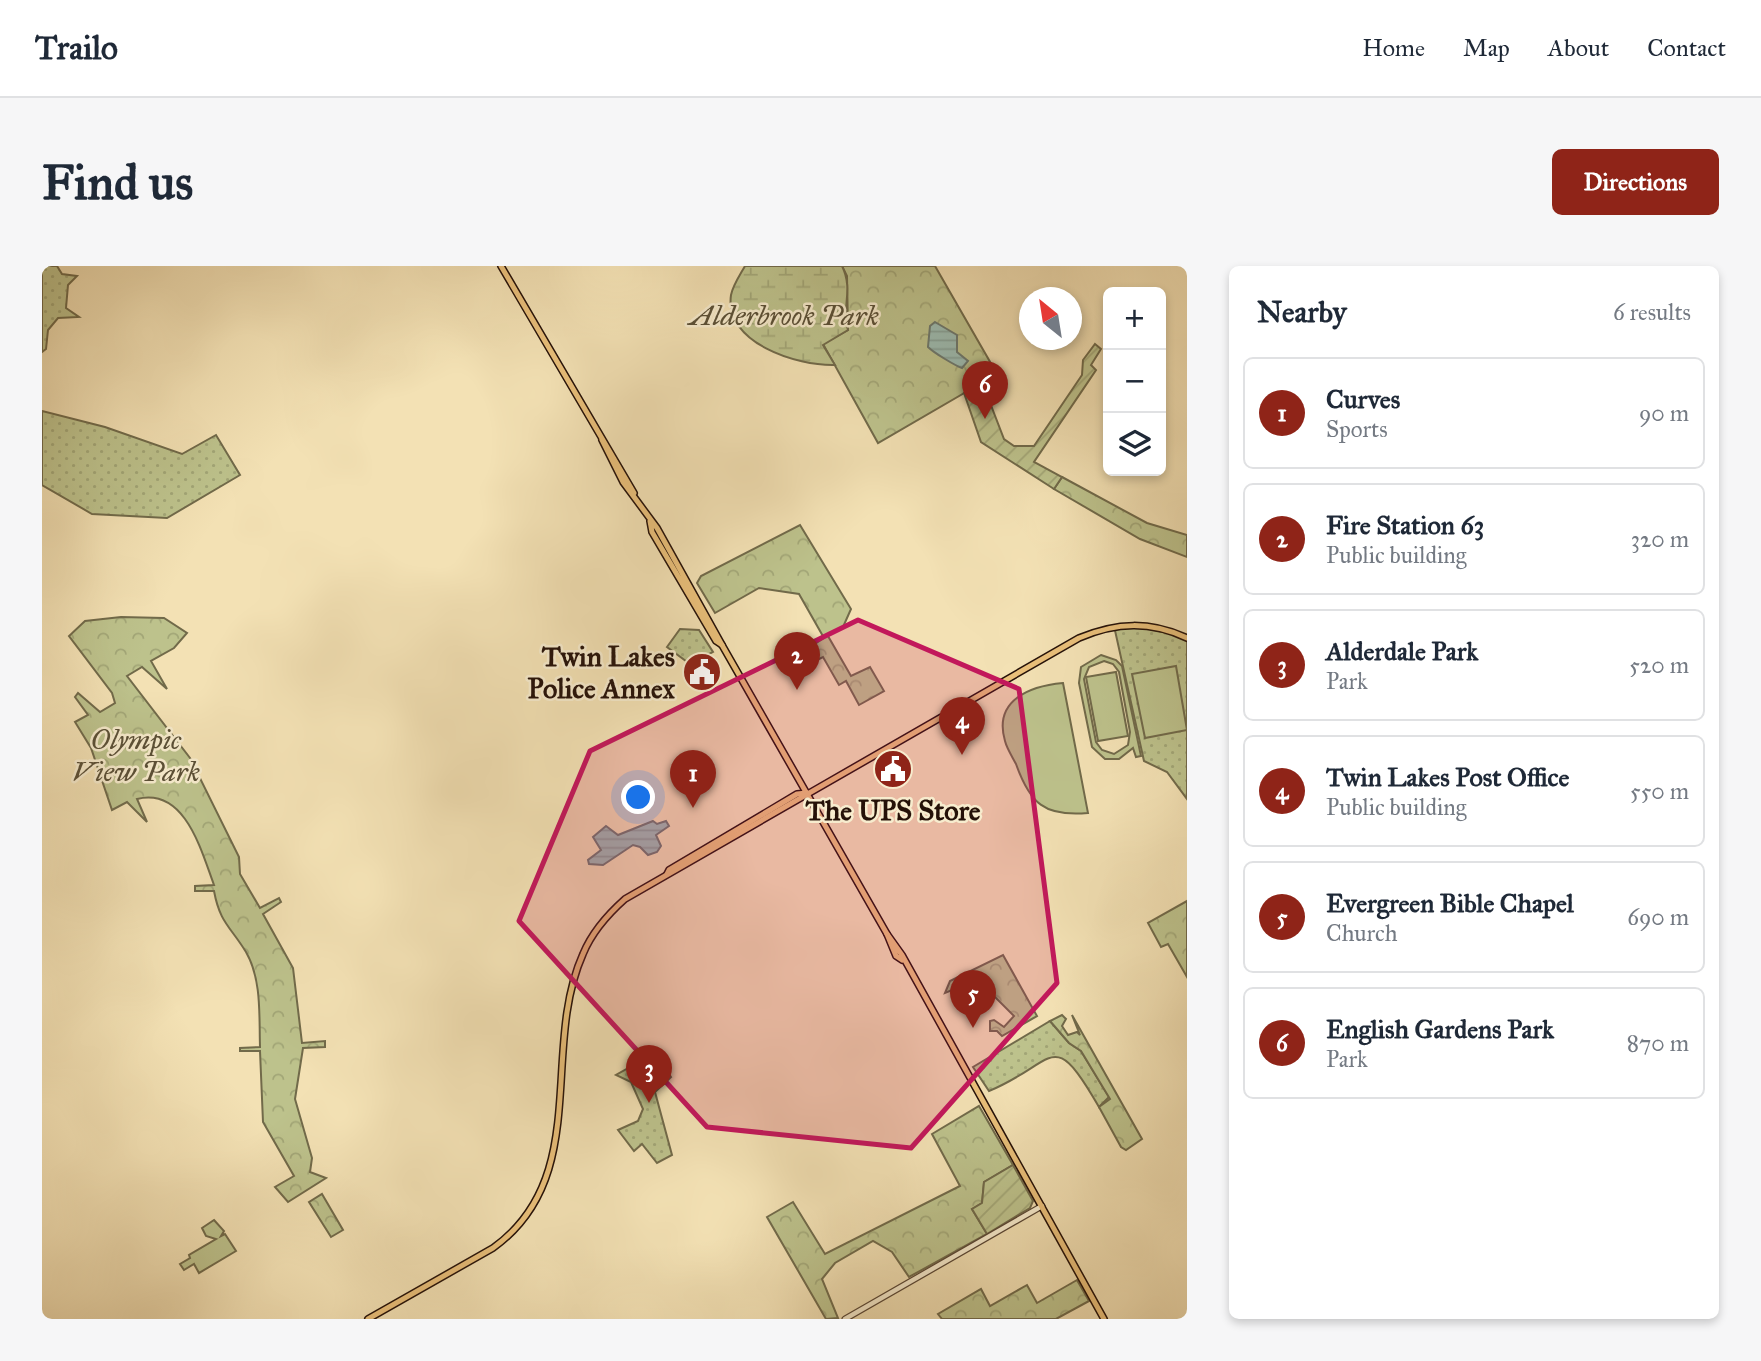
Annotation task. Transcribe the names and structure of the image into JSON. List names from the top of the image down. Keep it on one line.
{"parks":["Alderbrook Park","Olympic View Park"],"places":{"public building":["Twin Lakes Police Annex","The UPS Store"]},"north":"top left","page":{"header":"Trailo","nav":["Home","Map","About","Contact"],"buttons":"Directions","title":"Find us","heading":["Nearby","6 results"],"map_buttons":["+","−"],"list":[{"mark":"1","name":"Curves","note":"Sports","value":"90 m"},{"mark":"2","name":"Fire Station 63","note":"Public building","value":"320 m"},{"mark":"3","name":"Alderdale Park","note":"Park","value":"520 m"},{"mark":"4","name":"Twin Lakes Post Office","note":"Public building","value":"550 m"},{"mark":"5","name":"Evergreen Bible Chapel","note":"Church","value":"690 m"},{"mark":"6","name":"English Gardens Park","note":"Park","value":"870 m"}],"pins":["6","2","4","1","5","3"]}}
